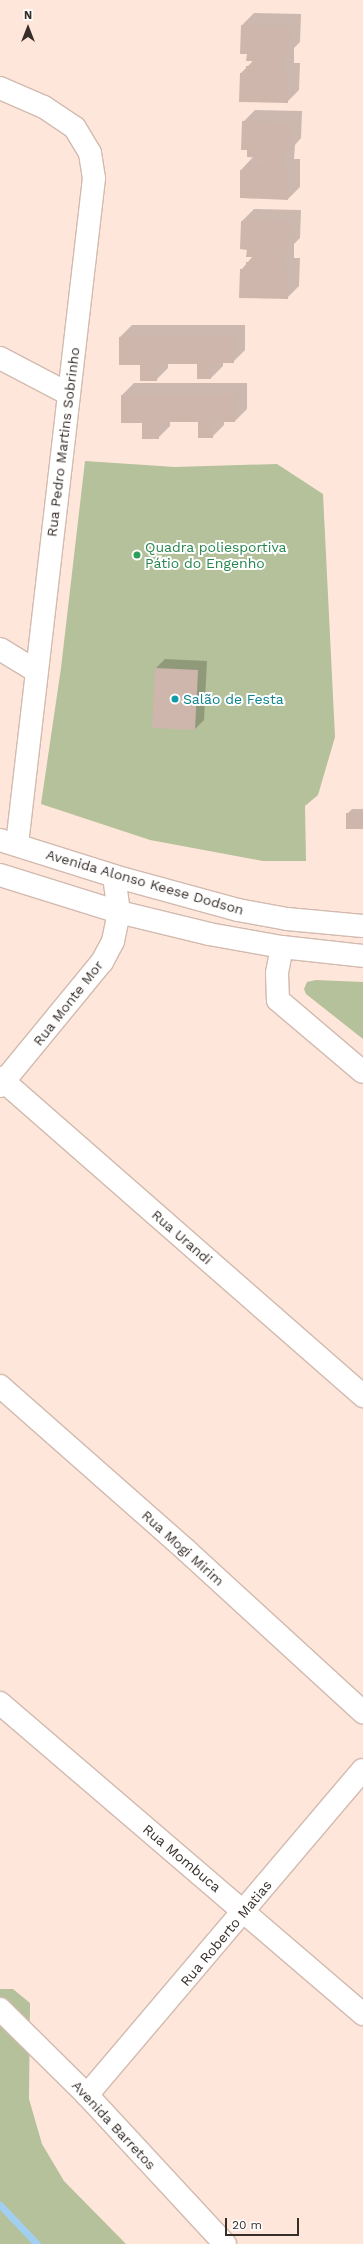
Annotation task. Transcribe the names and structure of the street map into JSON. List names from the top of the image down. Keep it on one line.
{"streets":{"street":["Rua Pedro Martins Sobrinho","Avenida Alonso Keese Dodson","Rua Monte Mor","Rua Urandi","Rua Mogi Mirim","Rua Mombuca","Rua Roberto Matias","Avenida Barretos"]},"crossings":[["Rua Pedro Martins Sobrinho","Avenida Alonso Keese Dodson"],["Avenida Alonso Keese Dodson","Rua Monte Mor"],["Rua Monte Mor","Rua Urandi"],["Rua Mombuca","Rua Roberto Matias"],["Rua Roberto Matias","Avenida Barretos"]],"places":["Quadra poliesportiva Pátio do Engenho","Salão de Festa"],"scale_bar":"20 m","north":"top"}
